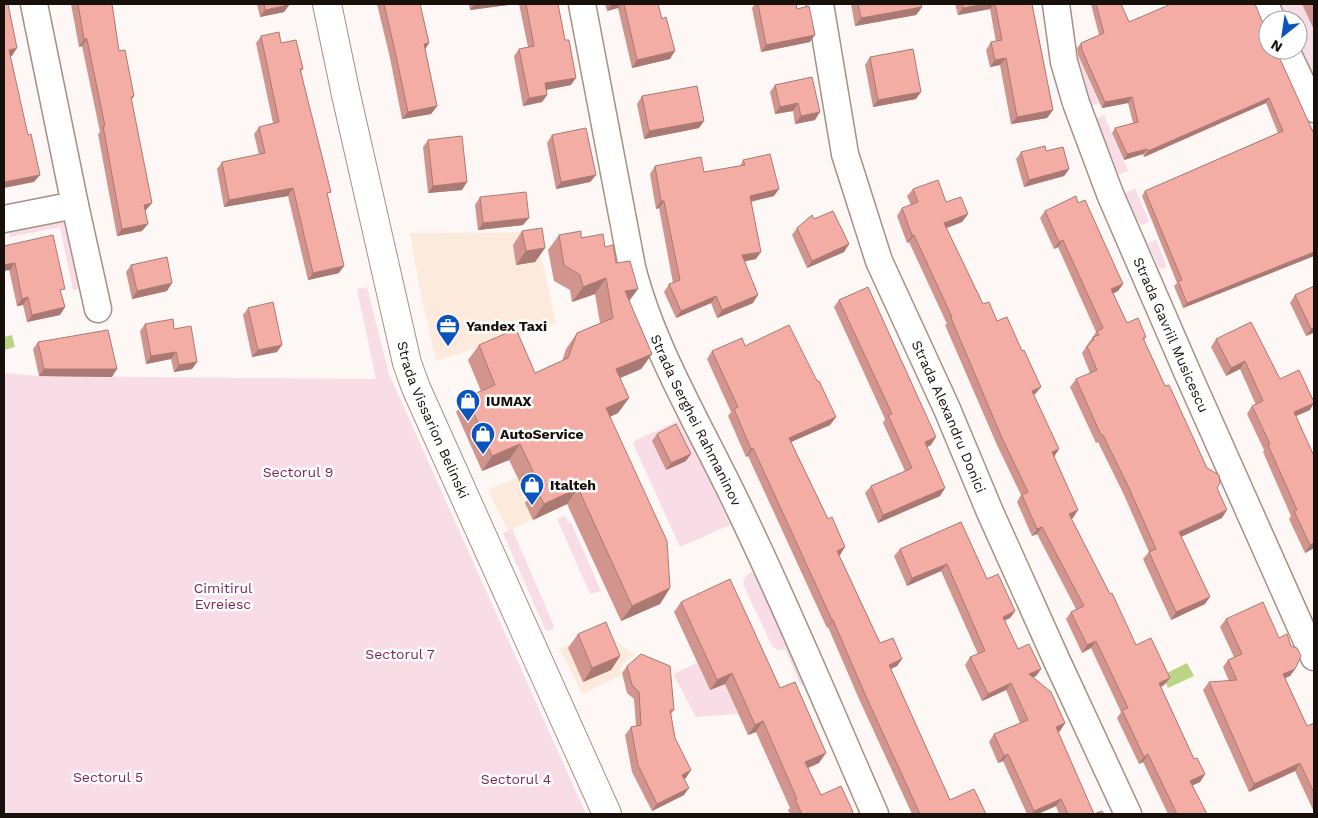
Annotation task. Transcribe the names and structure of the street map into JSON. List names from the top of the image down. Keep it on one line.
{"streets":{"main road":["Strada Vissarion Belinski"],"street":["Strada Gavriil Musicescu","Strada Alexandru Donici","Strada Serghei Rahmaninov"]},"parks":["Sectorul 9","Cimitirul Evreiesc","Sectorul 7","Sectorul 5","Sectorul 4"],"places":{"office":["Yandex Taxi"],"shop":["IUMAX","AutoService","Italteh"]},"north":"bottom left"}
